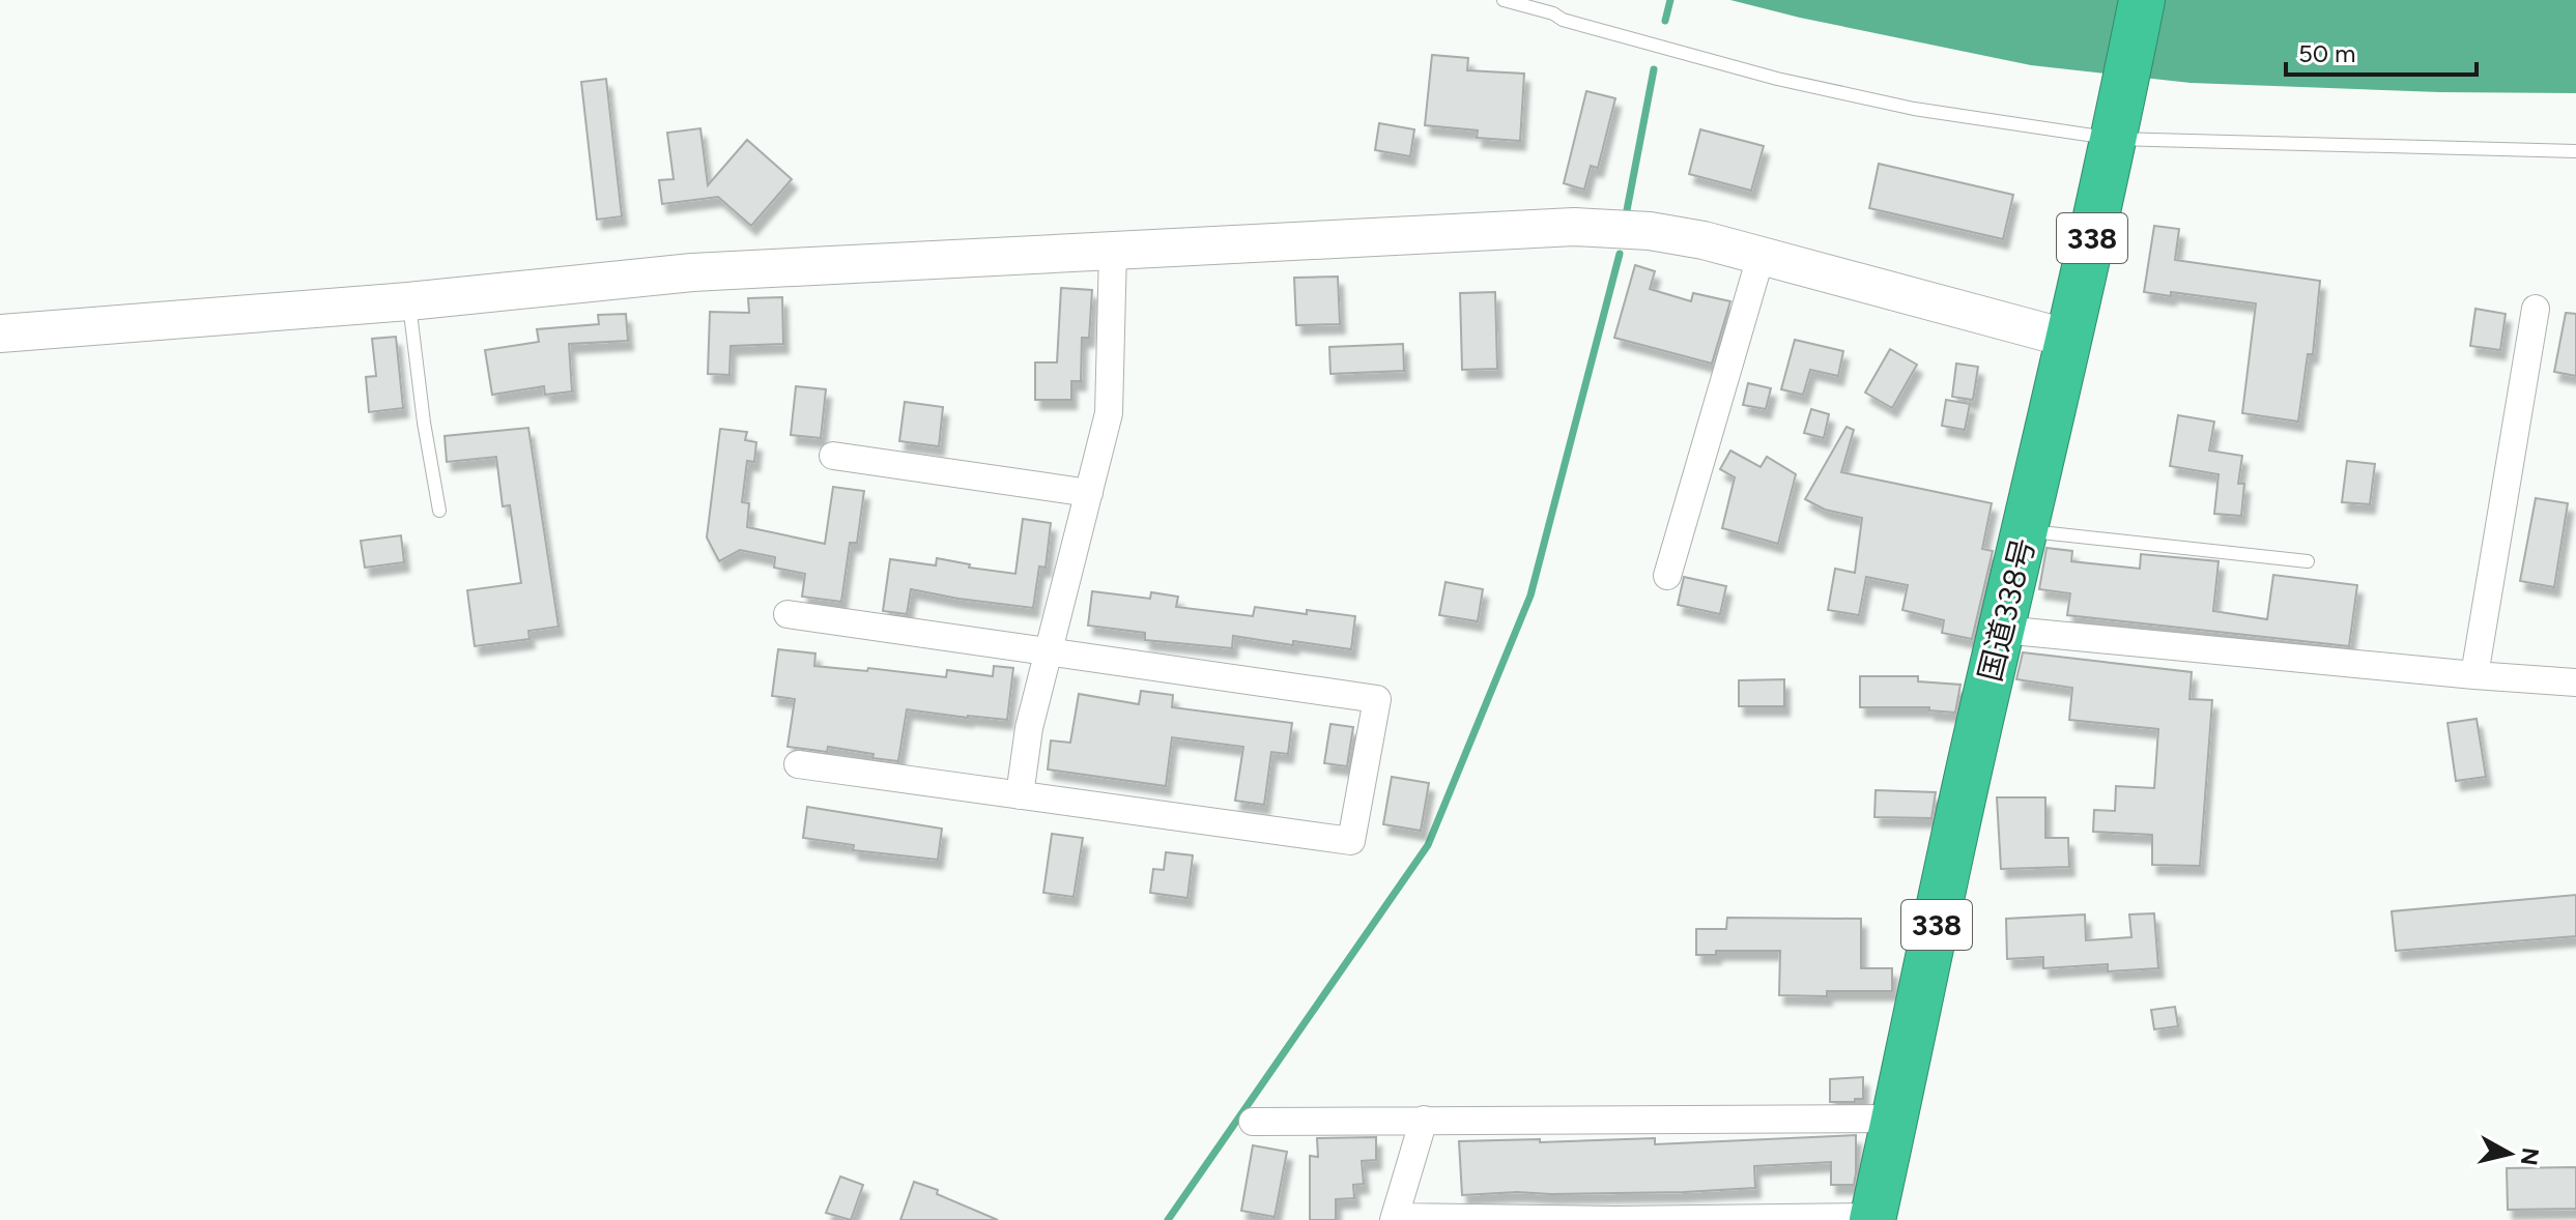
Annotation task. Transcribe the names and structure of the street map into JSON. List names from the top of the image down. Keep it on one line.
{"streets":{"highway":["338","国道338号"]},"scale_bar":"50 m","north":"right"}
